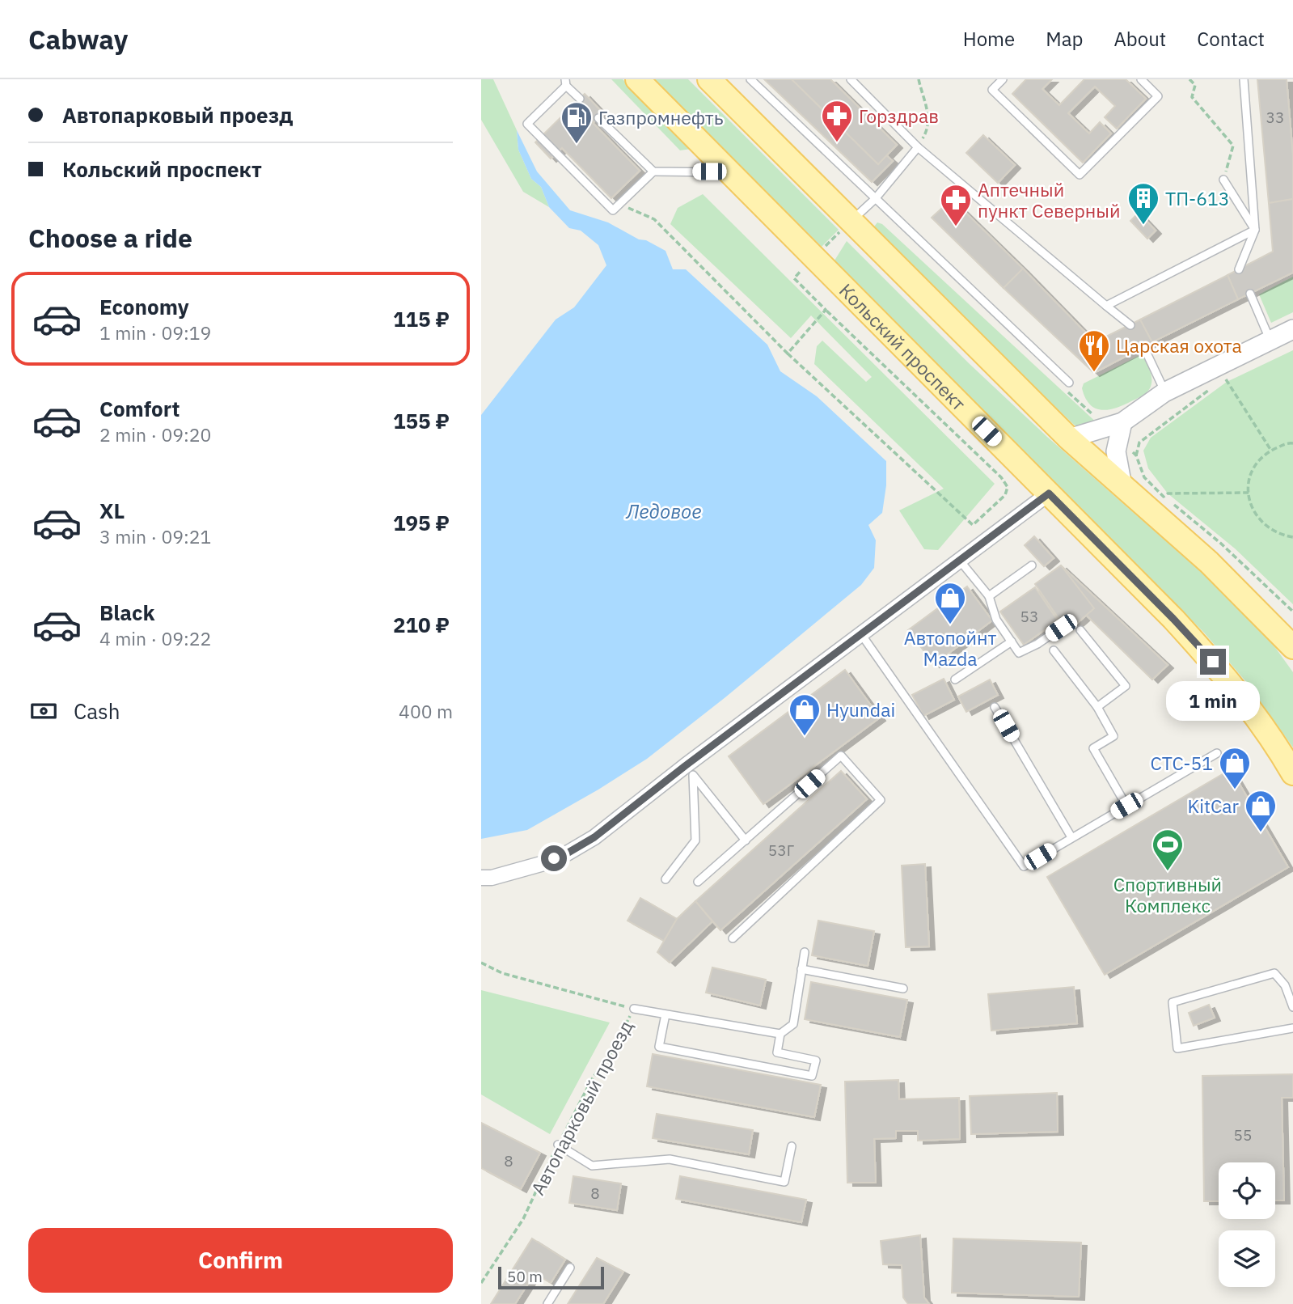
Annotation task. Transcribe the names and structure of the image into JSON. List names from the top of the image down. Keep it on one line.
{"streets":{"main road":["Кольский проспект"],"path":["Автопарковый проезд"]},"water":["Ледовое"],"places":{"pharmacy":["Горздрав","Аптечный пункт Северный"],"fuel station":["Газпромнефть"],"building":["ТП-613"],"restaurant":["Царская охота"],"shop":["Автопойнт Mazda","Hyundai","СТС-51","KitCar"],"sports":["Спортивный Комплекс"]},"house_numbers":["33","53","53Г","55","8","8"],"scale_bar":"50 m","page":{"header":"Cabway","nav":["Home","Map","About","Contact"],"banner":["Автопарковый проезд","Кольский проспект"],"heading":"Choose a ride","list":[{"name":"Economy","note":"1 min · 09:19","value":"115 ₽"},{"name":"Comfort","note":"2 min · 09:20","value":"155 ₽"},{"name":"XL","note":"3 min · 09:21","value":"195 ₽"},{"name":"Black","note":"4 min · 09:22","value":"210 ₽"}],"pay":["Cash","400 m"],"bubble":"1 min","buttons":"Confirm","scale":"50 m"}}
